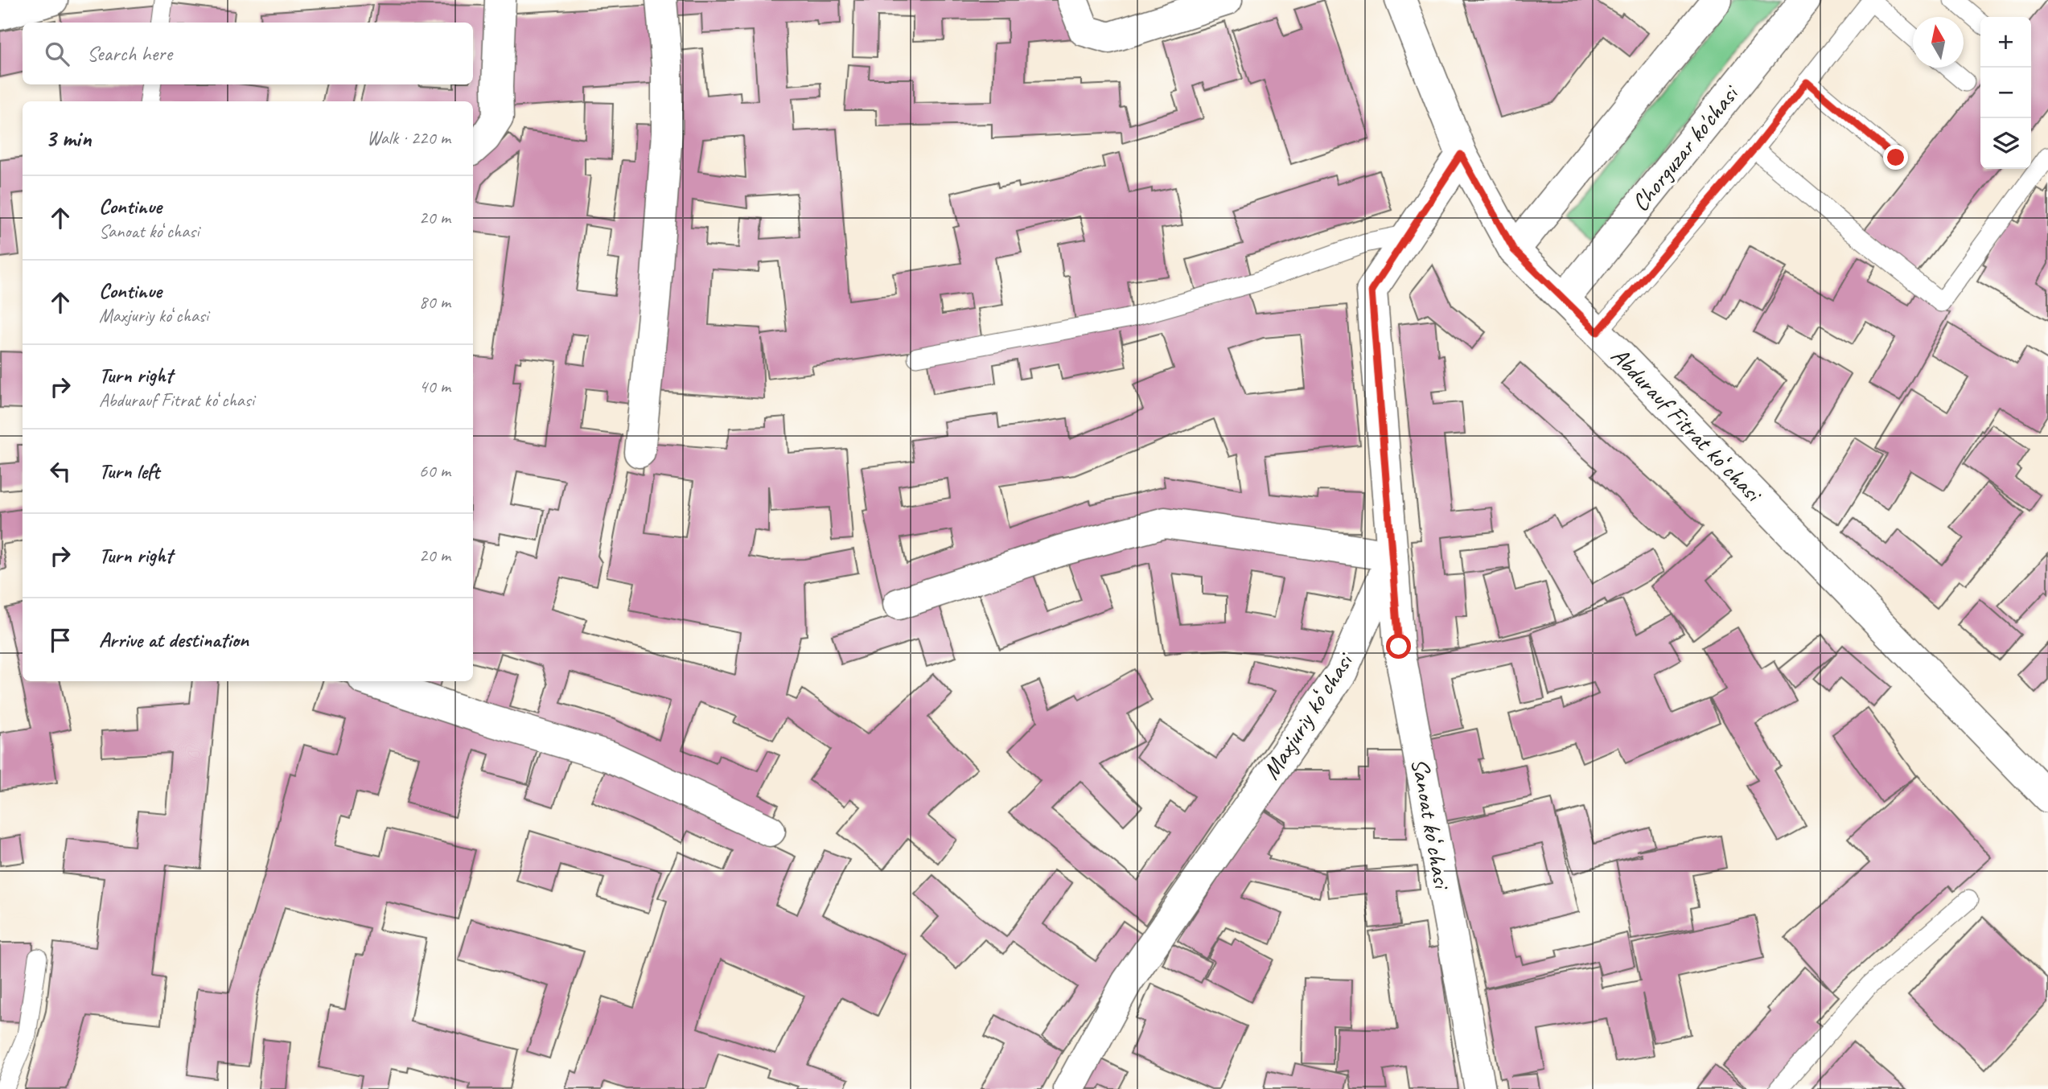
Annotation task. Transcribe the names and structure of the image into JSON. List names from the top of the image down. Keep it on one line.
{"streets":{"street":["Chorguzar ko'chasi","Abdurauf Fitrat koʻchasi","Maxjuriy koʻchasi","Sanoat koʻchasi"]},"crossings":[["Chorguzar ko'chasi","Abdurauf Fitrat koʻchasi"],["Abdurauf Fitrat koʻchasi","Maxjuriy koʻchasi"],["Maxjuriy koʻchasi","Sanoat koʻchasi"]],"north":"top","page":{"map_buttons":["+","−"],"search":"Search here","heading":["3 min","Walk · 220 m"],"list":[["Continue","Sanoat koʻchasi","20 m"],["Continue","Maxjuriy koʻchasi","80 m"],["Turn right","Abdurauf Fitrat koʻchasi","40 m"],["Turn left","60 m"],["Turn right","20 m"],"Arrive at destination"]}}
